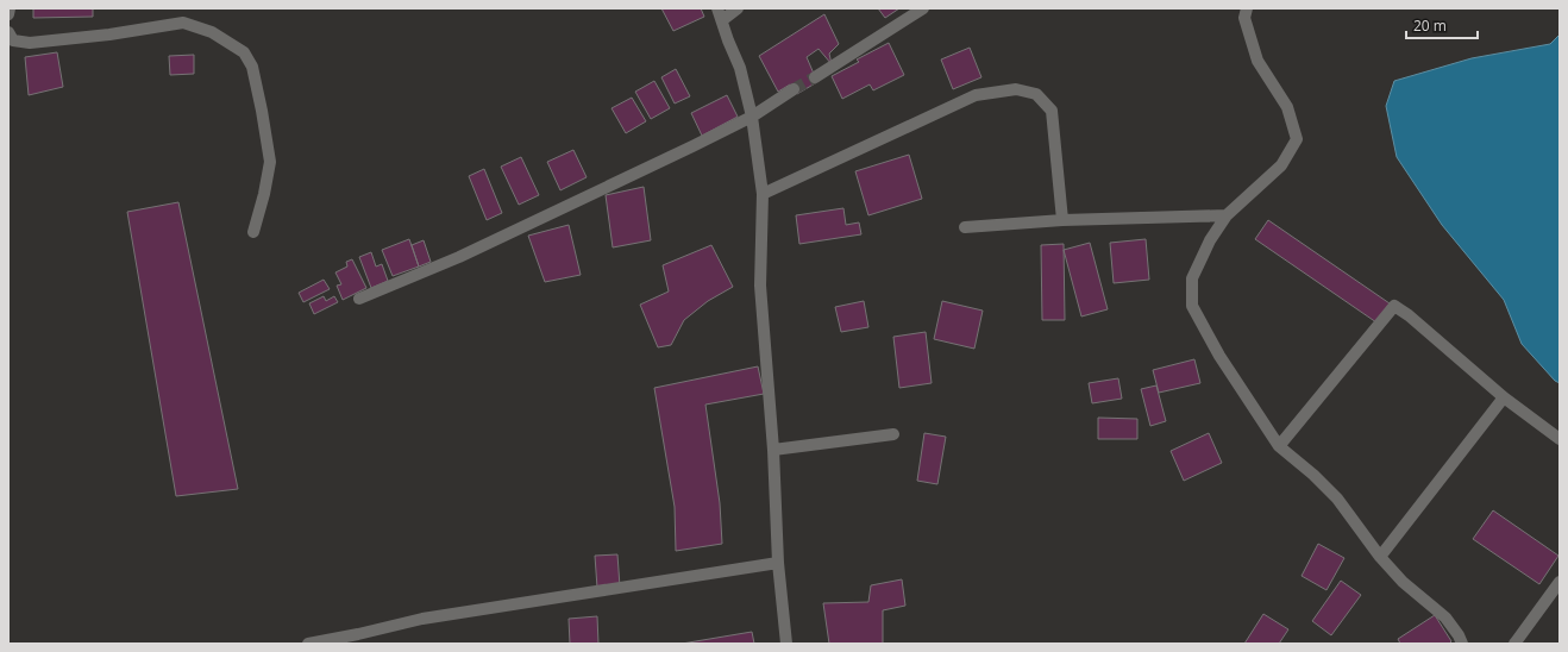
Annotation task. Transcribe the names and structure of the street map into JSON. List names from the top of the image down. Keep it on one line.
{"scale_bar":"20 m"}
